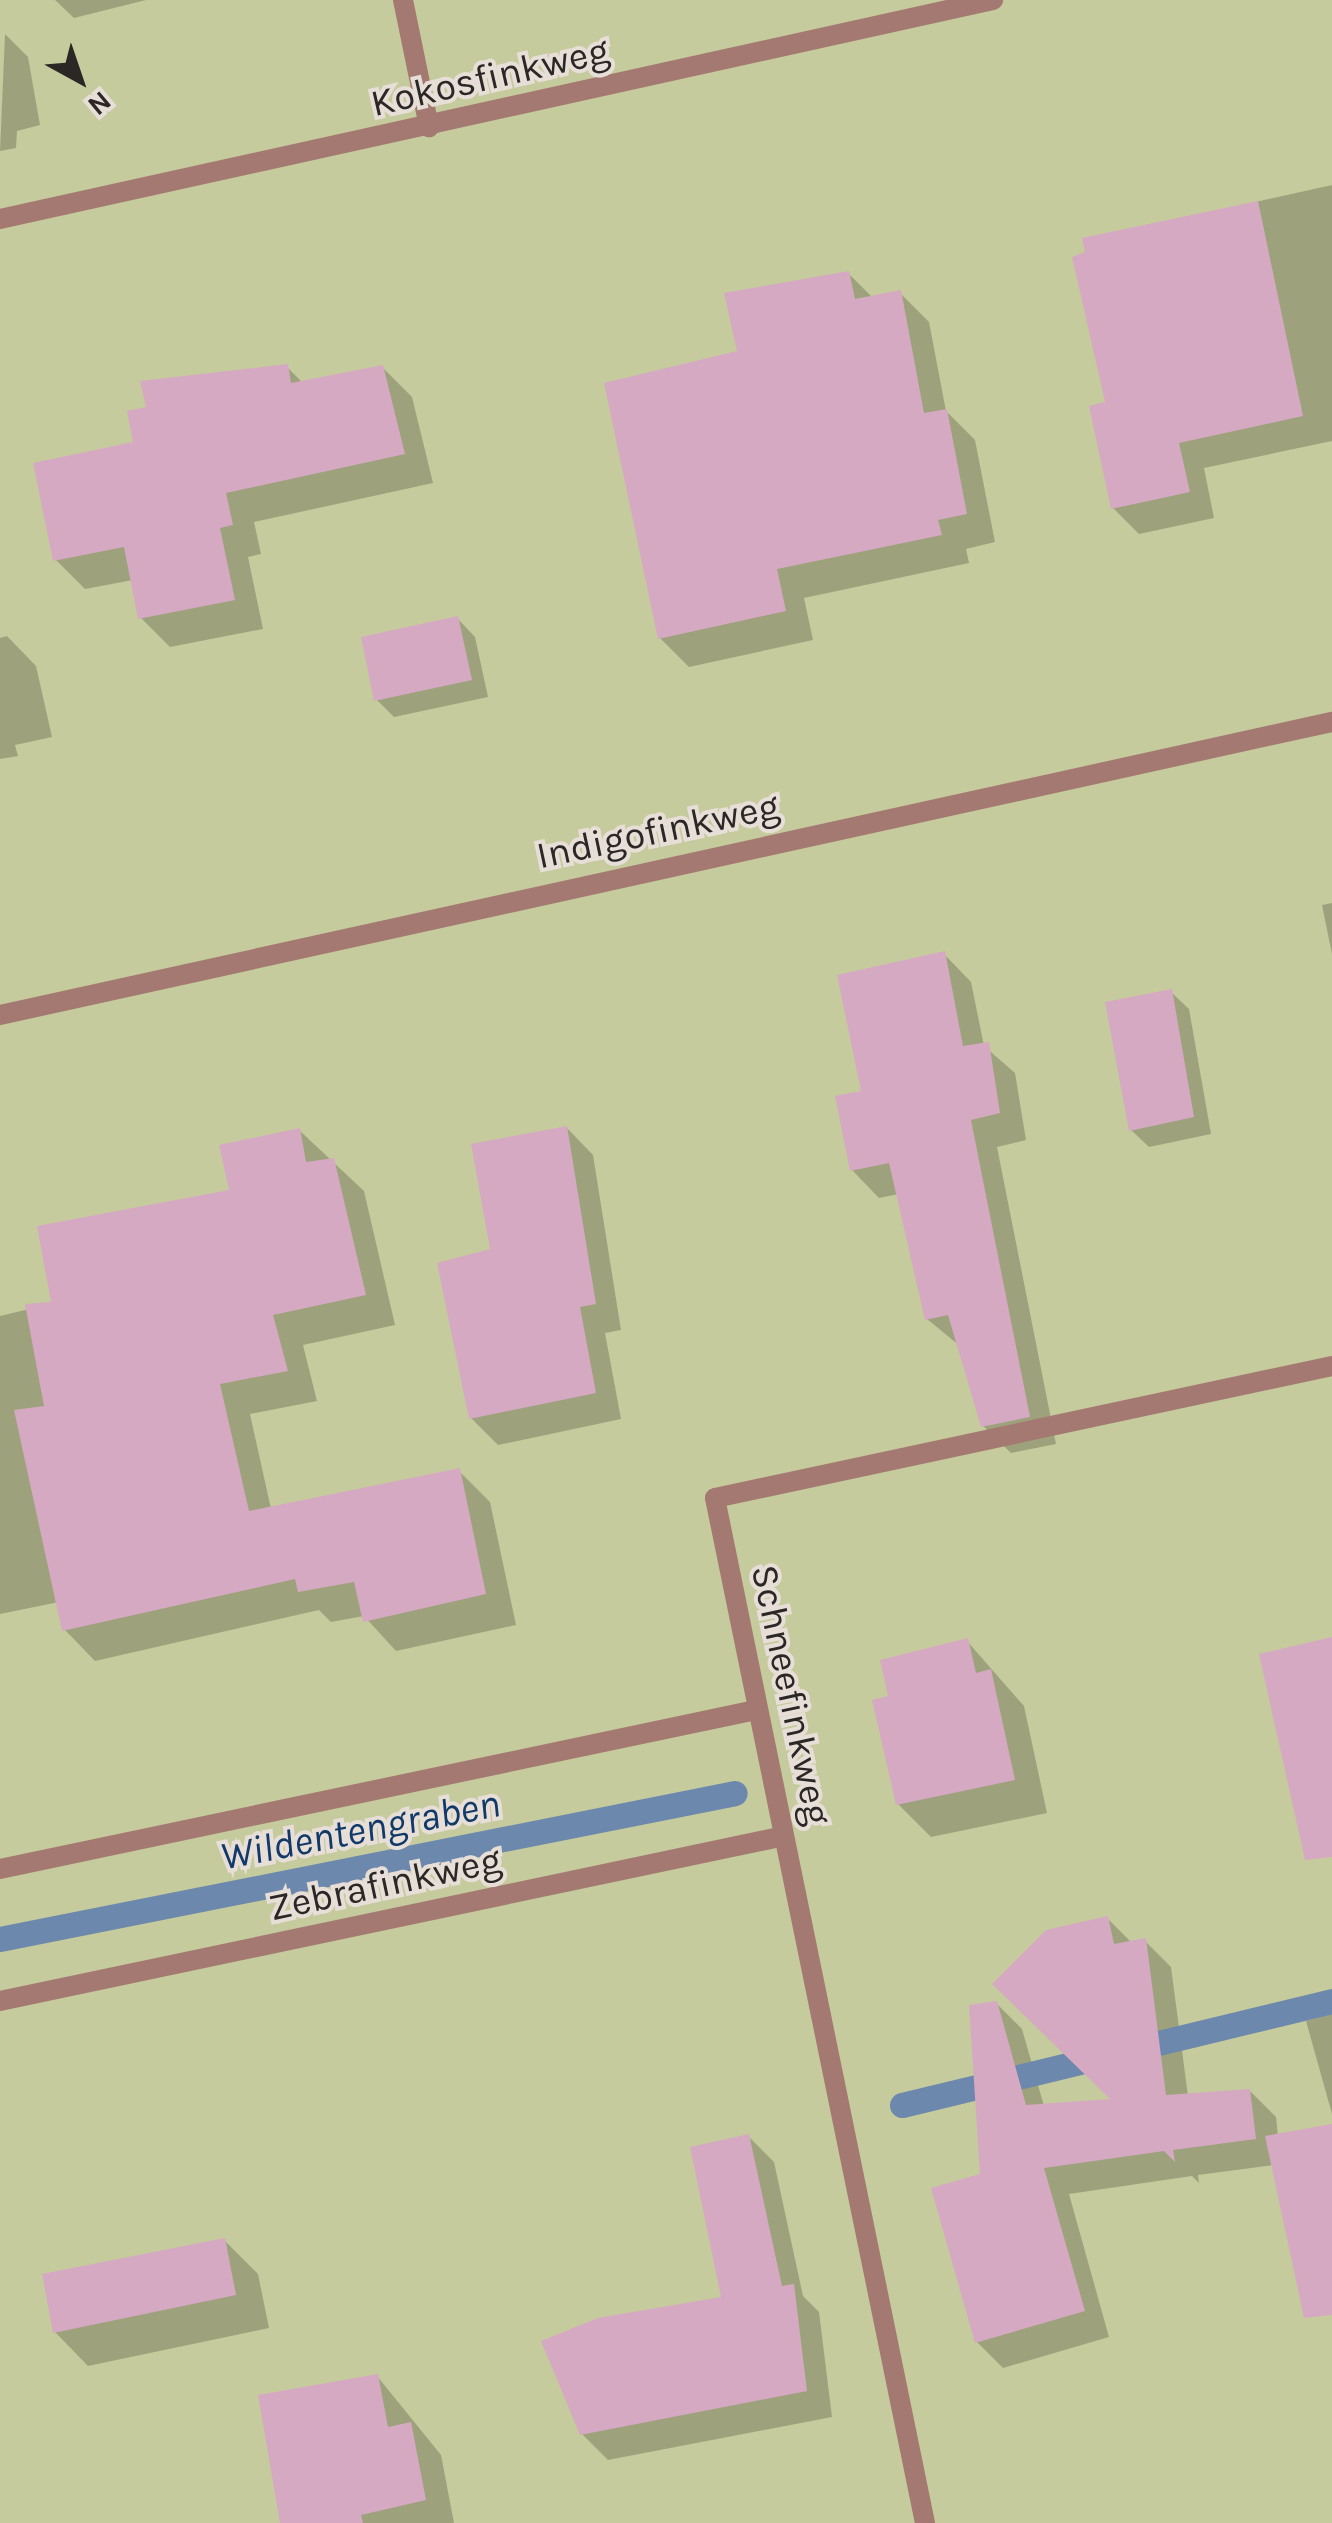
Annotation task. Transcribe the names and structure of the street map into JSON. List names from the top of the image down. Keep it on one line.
{"streets":{"lane":["Kokosfinkweg","Indigofinkweg","Schneefinkweg","Zebrafinkweg"]},"crossings":[["Schneefinkweg","Zebrafinkweg"]],"water":["Wildentengraben"],"north":"bottom right"}
